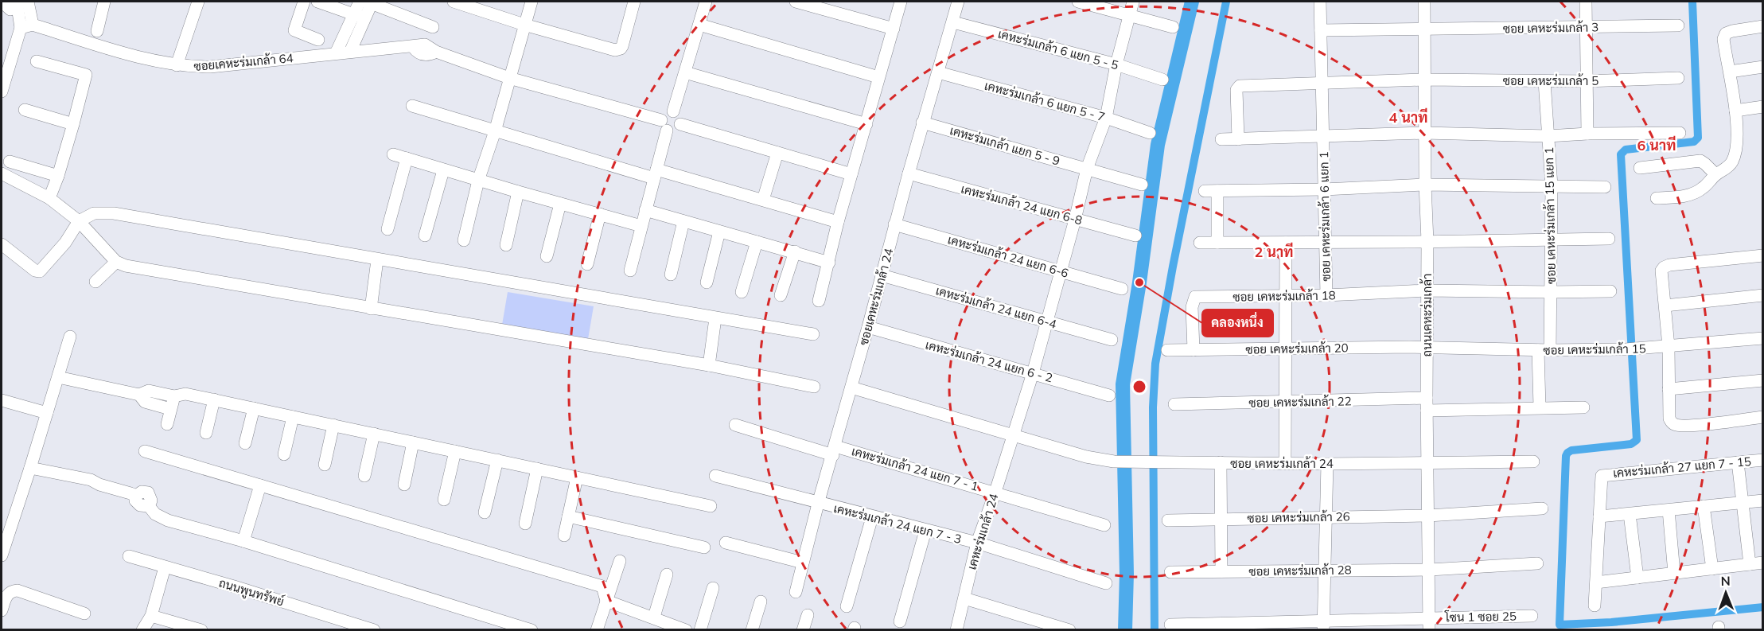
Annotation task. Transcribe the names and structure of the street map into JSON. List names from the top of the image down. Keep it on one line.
{"streets":{"street":["ซอย เคหะร่มเกล้า 3","เคหะร่มเกล้า 6 แยก 5 - 5","ซอยเคหะร่มเกล้า 64","ซอย เคหะร่มเกล้า 5","เคหะร่มเกล้า 6 แยก 5 - 7","เคหะร่มเกล้า แยก 5 - 9","เคหะร่มเกล้า 24 แยก 6-8","ซอย เคหะร่มเกล้า 15 แยก 1","ซอย เคหะร่มเกล้า 6 แยก 1","เคหะร่มเกล้า 24 แยก 6-6","ซอย เคหะร่มเกล้า 18","ซอยเคหะร่มเกล้า 24","เคหะร่มเกล้า 24 แยก 6-4","ถนนเคหะร่มเกล้า","ซอย เคหะร่มเกล้า 20","ซอย เคหะร่มเกล้า 15","เคหะร่มเกล้า 24 แยก 6 - 2","ซอย เคหะร่มเกล้า 22","ซอย เคหะร่มเกล้า 24","เคหะร่มเกล้า 27 แยก 7 - 15","เคหะร่มเกล้า 24 แยก 7 - 1","ซอย เคหะร่มเกล้า 26","เคหะร่มเกล้า 24 แยก 7 - 3","เคหะร่มเกล้า 24","ซอย เคหะร่มเกล้า 28","ถนนพูนทรัพย์","โซน 1 ซอย 25"]},"crossings":[["ซอย เคหะร่มเกล้า 3","ซอย เคหะร่มเกล้า 6 แยก 1"],["ซอย เคหะร่มเกล้า 3","ถนนเคหะร่มเกล้า"],["เคหะร่มเกล้า 6 แยก 5 - 5","ซอยเคหะร่มเกล้า 24"],["เคหะร่มเกล้า 6 แยก 5 - 5","เคหะร่มเกล้า 24"],["ซอย เคหะร่มเกล้า 5","ซอย เคหะร่มเกล้า 15 แยก 1"],["ซอย เคหะร่มเกล้า 5","ซอย เคหะร่มเกล้า 6 แยก 1"],["ซอย เคหะร่มเกล้า 5","ถนนเคหะร่มเกล้า"],["เคหะร่มเกล้า 6 แยก 5 - 7","ซอยเคหะร่มเกล้า 24"],["เคหะร่มเกล้า 6 แยก 5 - 7","เคหะร่มเกล้า 24"],["เคหะร่มเกล้า แยก 5 - 9","ซอยเคหะร่มเกล้า 24"],["เคหะร่มเกล้า แยก 5 - 9","เคหะร่มเกล้า 24"],["เคหะร่มเกล้า 24 แยก 6-8","ซอยเคหะร่มเกล้า 24"],["เคหะร่มเกล้า 24 แยก 6-8","เคหะร่มเกล้า 24"],["ซอย เคหะร่มเกล้า 15 แยก 1","ซอย เคหะร่มเกล้า 18"],["ซอย เคหะร่มเกล้า 15 แยก 1","ซอย เคหะร่มเกล้า 15"],["ซอย เคหะร่มเกล้า 15 แยก 1","ซอย เคหะร่มเกล้า 22"],["ซอย เคหะร่มเกล้า 6 แยก 1","ซอย เคหะร่มเกล้า 18"],["เคหะร่มเกล้า 24 แยก 6-6","ซอยเคหะร่มเกล้า 24"],["เคหะร่มเกล้า 24 แยก 6-6","เคหะร่มเกล้า 24"],["ซอย เคหะร่มเกล้า 18","ถนนเคหะร่มเกล้า"],["ซอย เคหะร่มเกล้า 18","ซอย เคหะร่มเกล้า 20"],["ซอยเคหะร่มเกล้า 24","เคหะร่มเกล้า 24 แยก 6-4"],["ซอยเคหะร่มเกล้า 24","เคหะร่มเกล้า 24 แยก 6 - 2"],["ซอยเคหะร่มเกล้า 24","ซอย เคหะร่มเกล้า 24"],["ซอยเคหะร่มเกล้า 24","เคหะร่มเกล้า 24 แยก 7 - 1"],["ซอยเคหะร่มเกล้า 24","เคหะร่มเกล้า 24 แยก 7 - 3"],["เคหะร่มเกล้า 24 แยก 6-4","เคหะร่มเกล้า 24"],["ถนนเคหะร่มเกล้า","ซอย เคหะร่มเกล้า 20"],["ถนนเคหะร่มเกล้า","ซอย เคหะร่มเกล้า 15"],["ถนนเคหะร่มเกล้า","ซอย เคหะร่มเกล้า 22"],["ถนนเคหะร่มเกล้า","ซอย เคหะร่มเกล้า 24"],["ถนนเคหะร่มเกล้า","ซอย เคหะร่มเกล้า 26"],["ถนนเคหะร่มเกล้า","ซอย เคหะร่มเกล้า 28"],["ถนนเคหะร่มเกล้า","โซน 1 ซอย 25"],["ซอย เคหะร่มเกล้า 20","ซอย เคหะร่มเกล้า 15"],["เคหะร่มเกล้า 24 แยก 6 - 2","เคหะร่มเกล้า 24"],["ซอย เคหะร่มเกล้า 24","เคหะร่มเกล้า 24"],["เคหะร่มเกล้า 24 แยก 7 - 1","เคหะร่มเกล้า 24"],["เคหะร่มเกล้า 24 แยก 7 - 3","เคหะร่มเกล้า 24"]],"places":["คลองหนึ่ง"],"north":"top","rings":["4 นาที","6 นาที","2 นาที"]}
